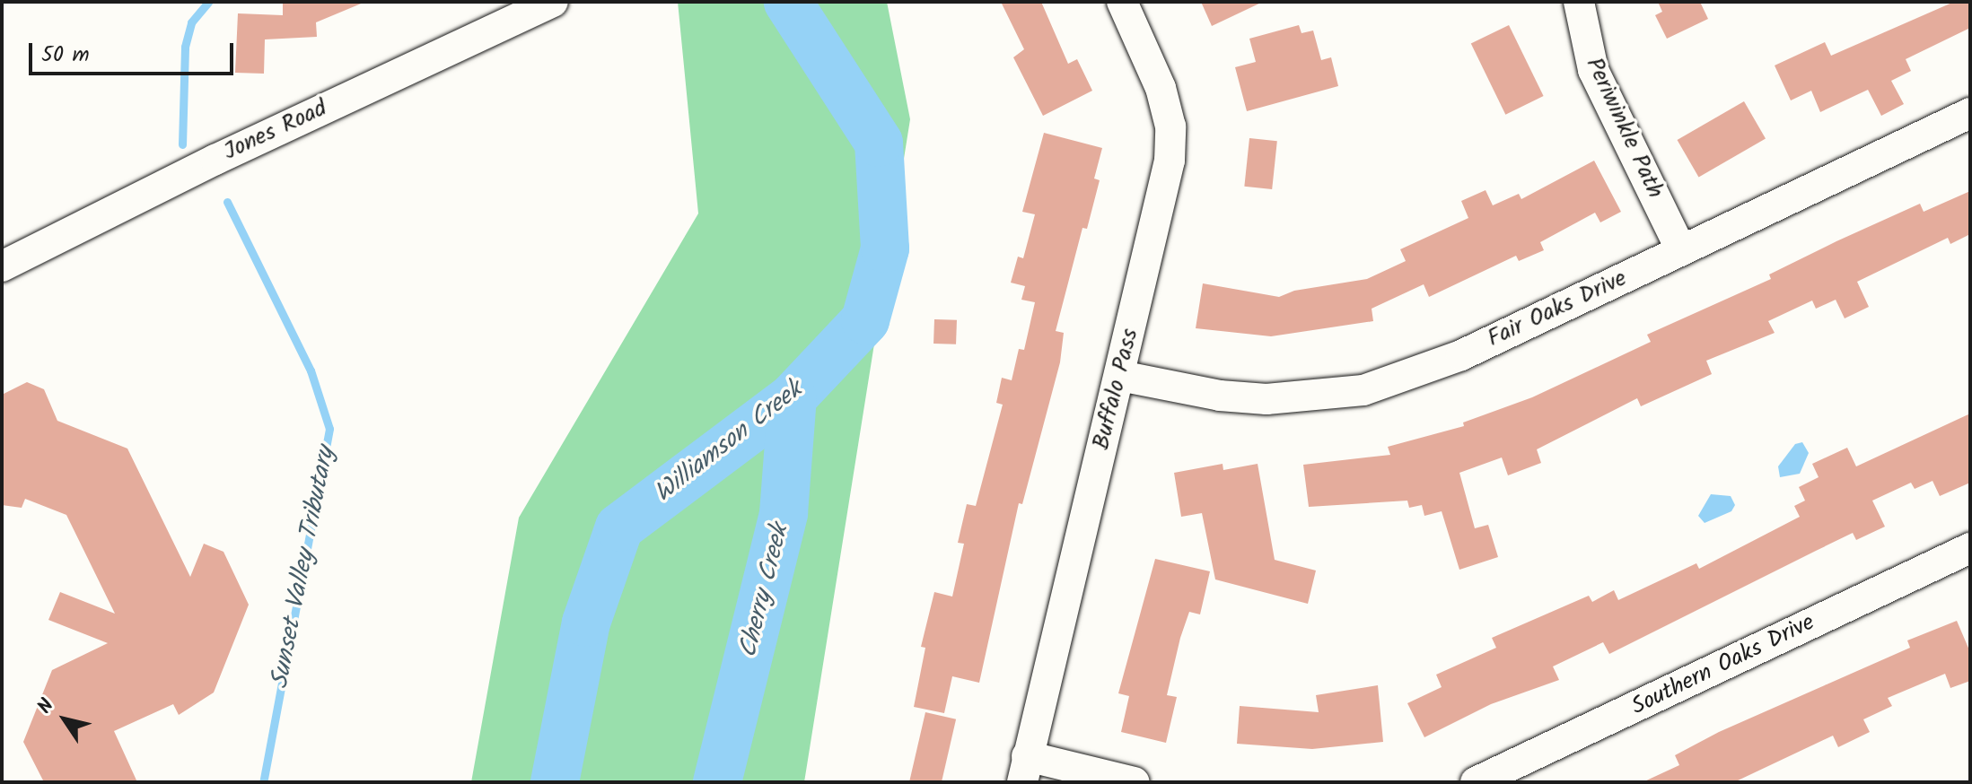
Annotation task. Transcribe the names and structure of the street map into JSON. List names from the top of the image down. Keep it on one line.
{"streets":{"street":["Periwinkle Path","Jones Road","Fair Oaks Drive","Buffalo Pass","Southern Oaks Drive"]},"crossings":[["Periwinkle Path","Fair Oaks Drive"],["Fair Oaks Drive","Buffalo Pass"]],"water":["Williamson Creek","Sunset Valley Tributary","Cherry Creek"],"scale_bar":"50 m","north":"top left"}
